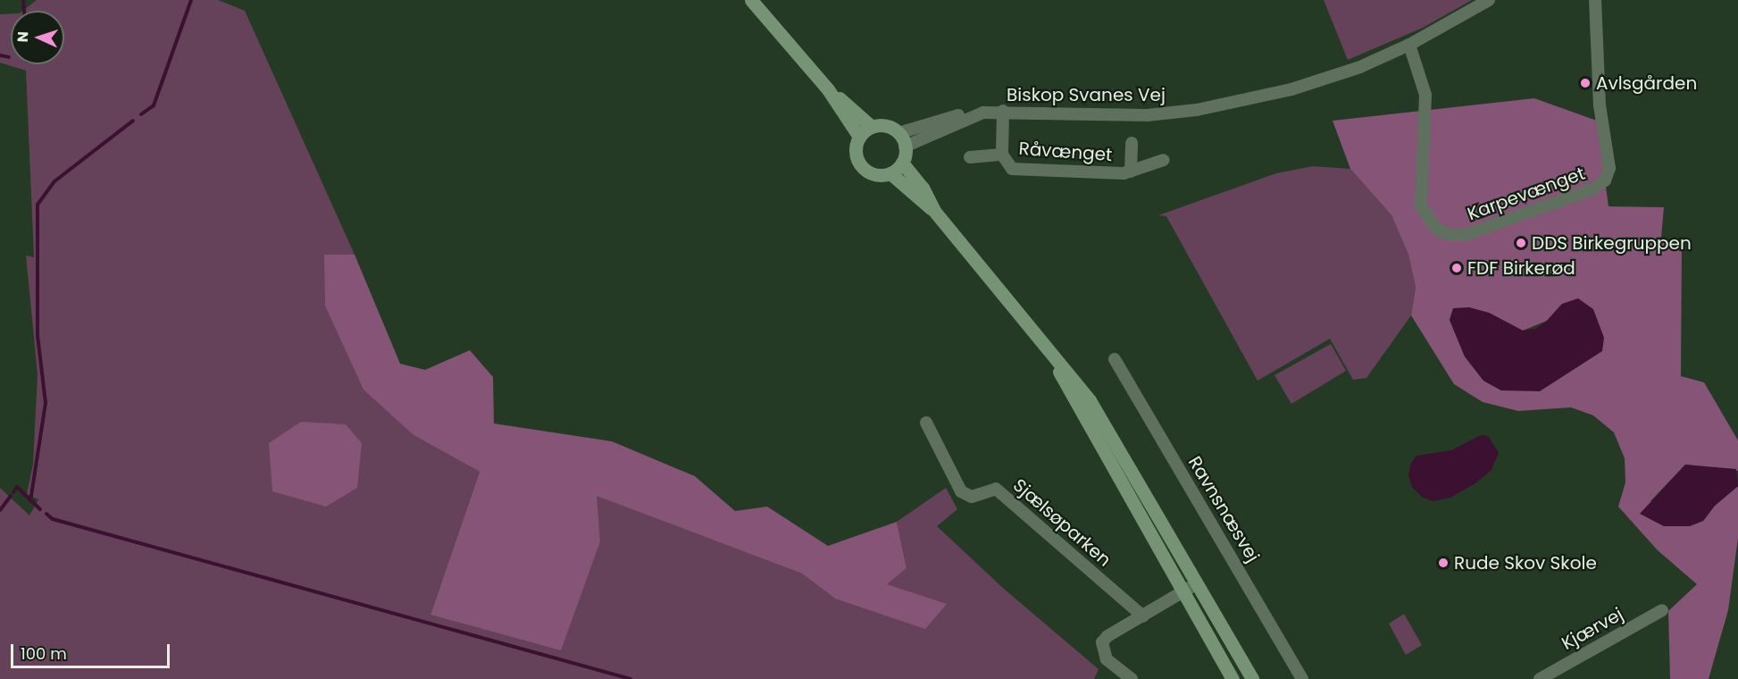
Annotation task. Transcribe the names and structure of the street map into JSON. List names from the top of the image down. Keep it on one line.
{"streets":{"street":["Biskop Svanes Vej","Råvænget","Karpevænget","Ravnsnæsvej","Sjælsøparken","Kjærvej"]},"crossings":[["Biskop Svanes Vej","Råvænget"],["Biskop Svanes Vej","Karpevænget"]],"places":["Avlsgården","DDS Birkegruppen","FDF Birkerød","Rude Skov Skole"],"scale_bar":"100 m","north":"left"}
